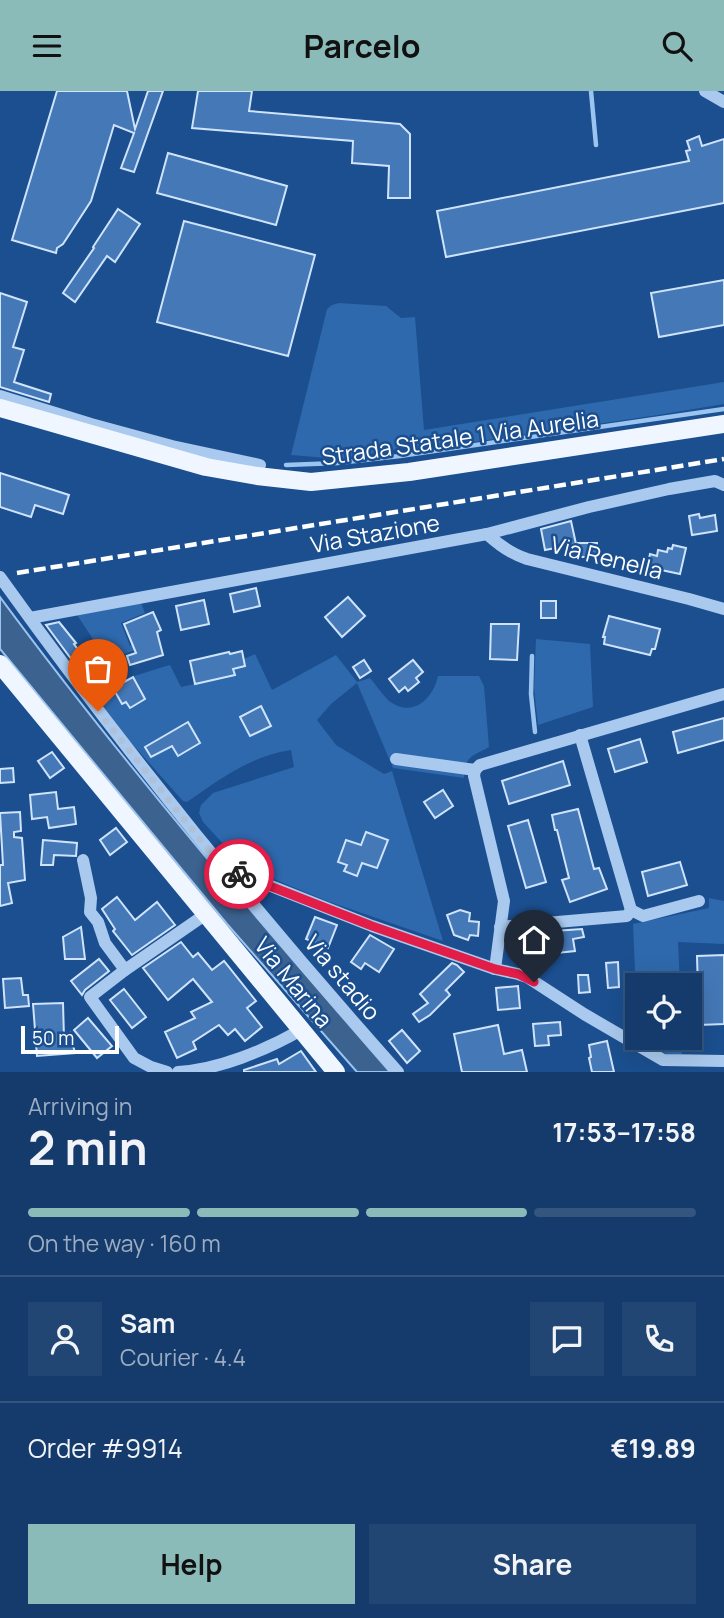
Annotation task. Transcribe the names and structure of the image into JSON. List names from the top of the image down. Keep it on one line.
{"streets":{"main road":["Strada Statale 1 Via Aurelia","Via Marina"],"street":["Via Stazione","Via Renella","Via stadio"]},"crossings":[["Via Stazione","Via Renella"],["Via Stazione","Via stadio"]],"scale_bar":"50 m","page":{"header":"Parcelo","scale":"50 m","heading":["2 min","Arriving in","17:53–17:58"],"panel":["Sam","Courier · 4.4","Order #9914","€19.89"],"bar":"On the way · 160 m","buttons":["Help","Share"]}}
